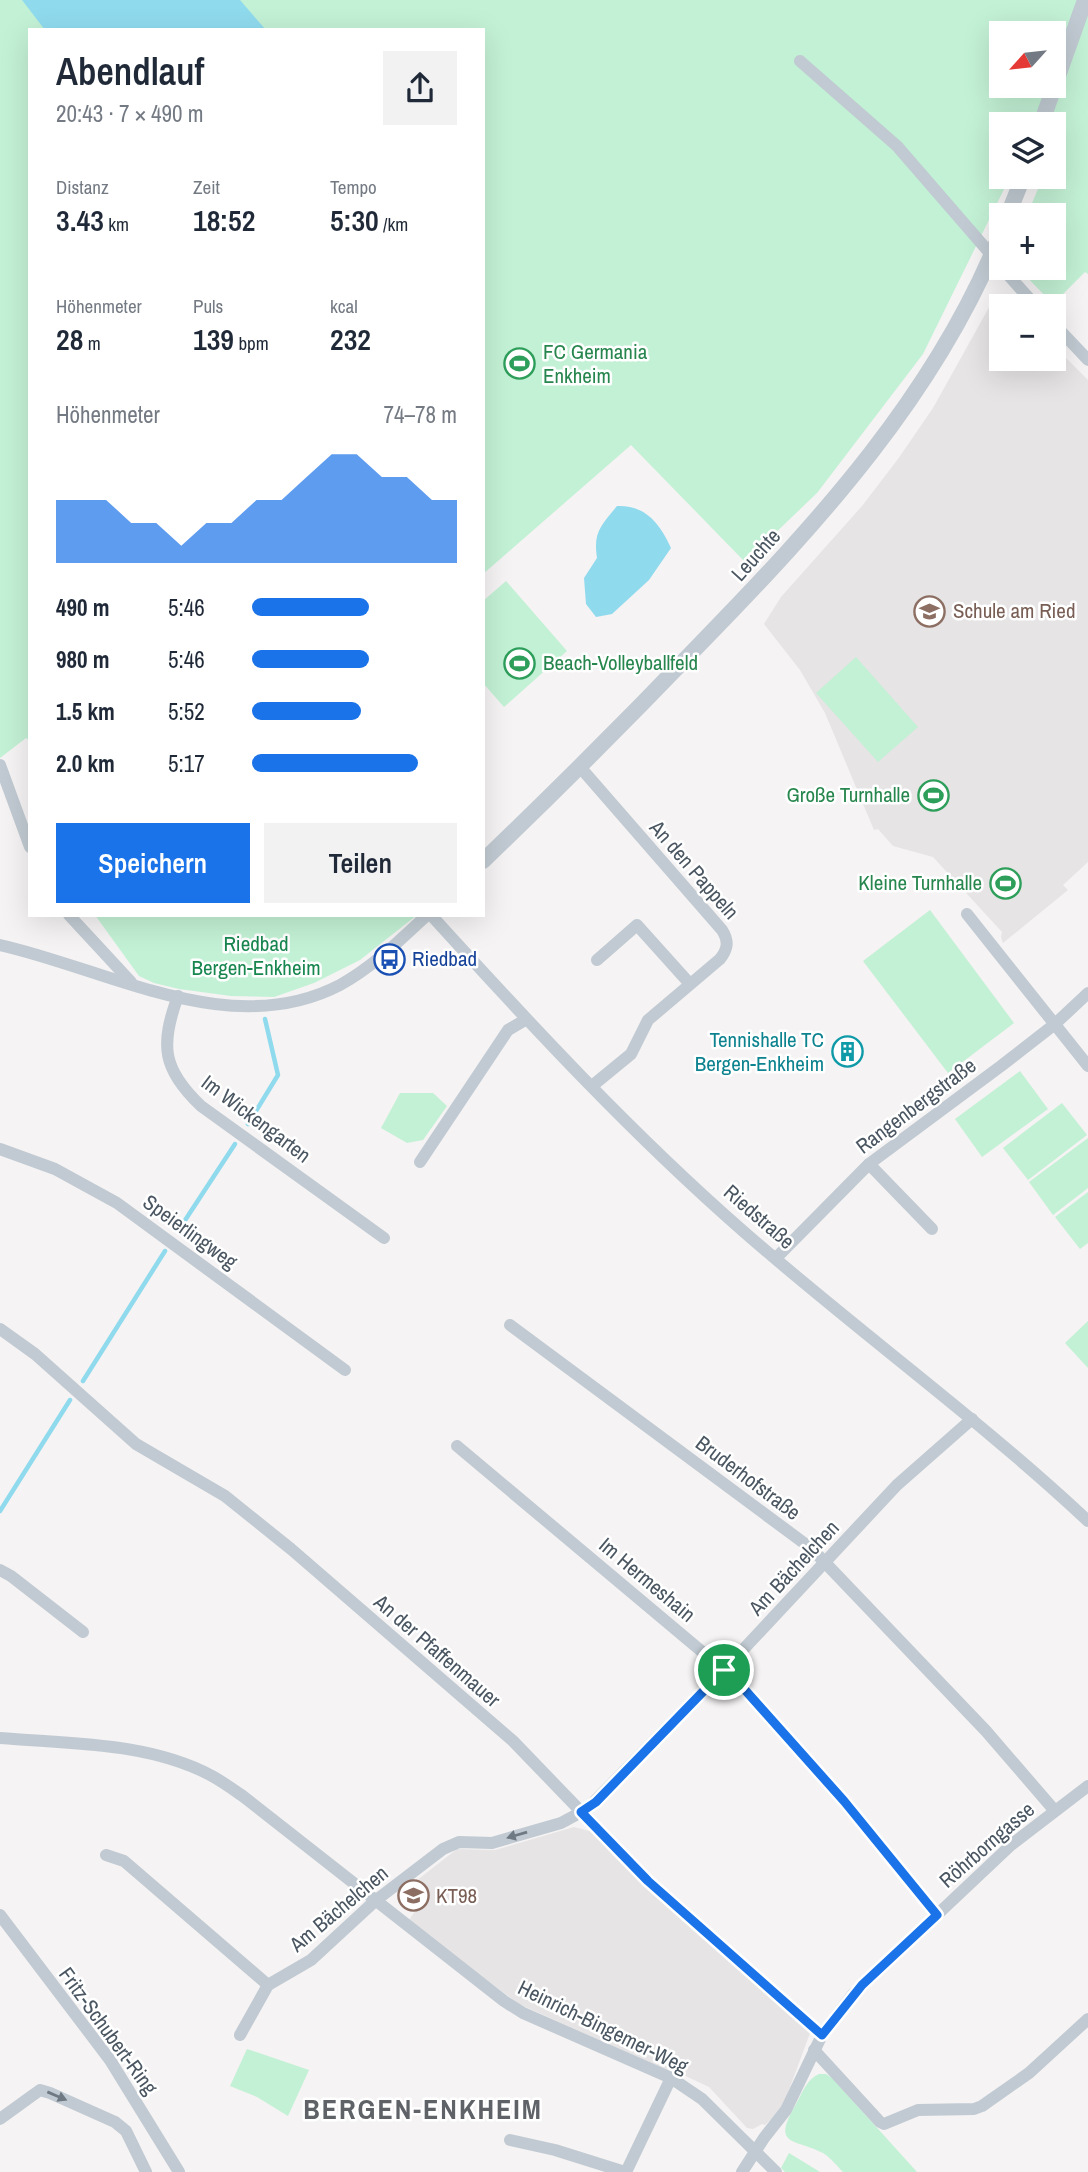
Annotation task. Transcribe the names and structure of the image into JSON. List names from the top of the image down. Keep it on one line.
{"streets":{"street":["Leuchte","An den Pappeln","Rangenbergstraße","Im Wickengarten","Riedstraße","Speierlingweg","Bruderhofstraße","Am Bächelchen","Im Hermeshain","An der Pfaffenmauer","Röhrborngasse","Heinrich-Bingemer-Weg","Fritz-Schubert-Ring"]},"crossings":[["Leuchte","An den Pappeln"],["An den Pappeln","Riedstraße"],["Rangenbergstraße","Riedstraße"],["Riedstraße","Am Bächelchen"],["Bruderhofstraße","Am Bächelchen"],["Bruderhofstraße","Röhrborngasse"],["Am Bächelchen","Im Hermeshain"],["Am Bächelchen","An der Pfaffenmauer"],["Am Bächelchen","Heinrich-Bingemer-Weg"],["Im Hermeshain","Röhrborngasse"],["An der Pfaffenmauer","Röhrborngasse"],["Röhrborngasse","Heinrich-Bingemer-Weg"]],"districts":["BERGEN-ENKHEIM"],"parks":["Riedbad Bergen-Enkheim"],"places":{"sports":["FC Germania Enkheim","Beach-Volleyballfeld","Große Turnhalle","Kleine Turnhalle"],"school or university":["Schule am Ried","KT98"],"bus stop":["Riedbad"],"building":["Tennishalle TC Bergen-Enkheim"]},"north":"bottom left","page":{"map_buttons":["+","−"],"heading":["Abendlauf","20:43 · 7 × 490 m"],"stats":[["Distanz","3.43 km"],["Zeit","18:52"],["Tempo","5:30 /km"],["Höhenmeter","28 m"],["Puls","139 bpm"],["kcal","232"]],"chart":["Höhenmeter","74–78 m"],"list":[{"name":"490 m","note":"5:46"},{"name":"980 m","note":"5:46"},{"name":"1.5 km","note":"5:52"},{"name":"2.0 km","note":"5:17"}],"buttons":["Speichern","Teilen"]}}
